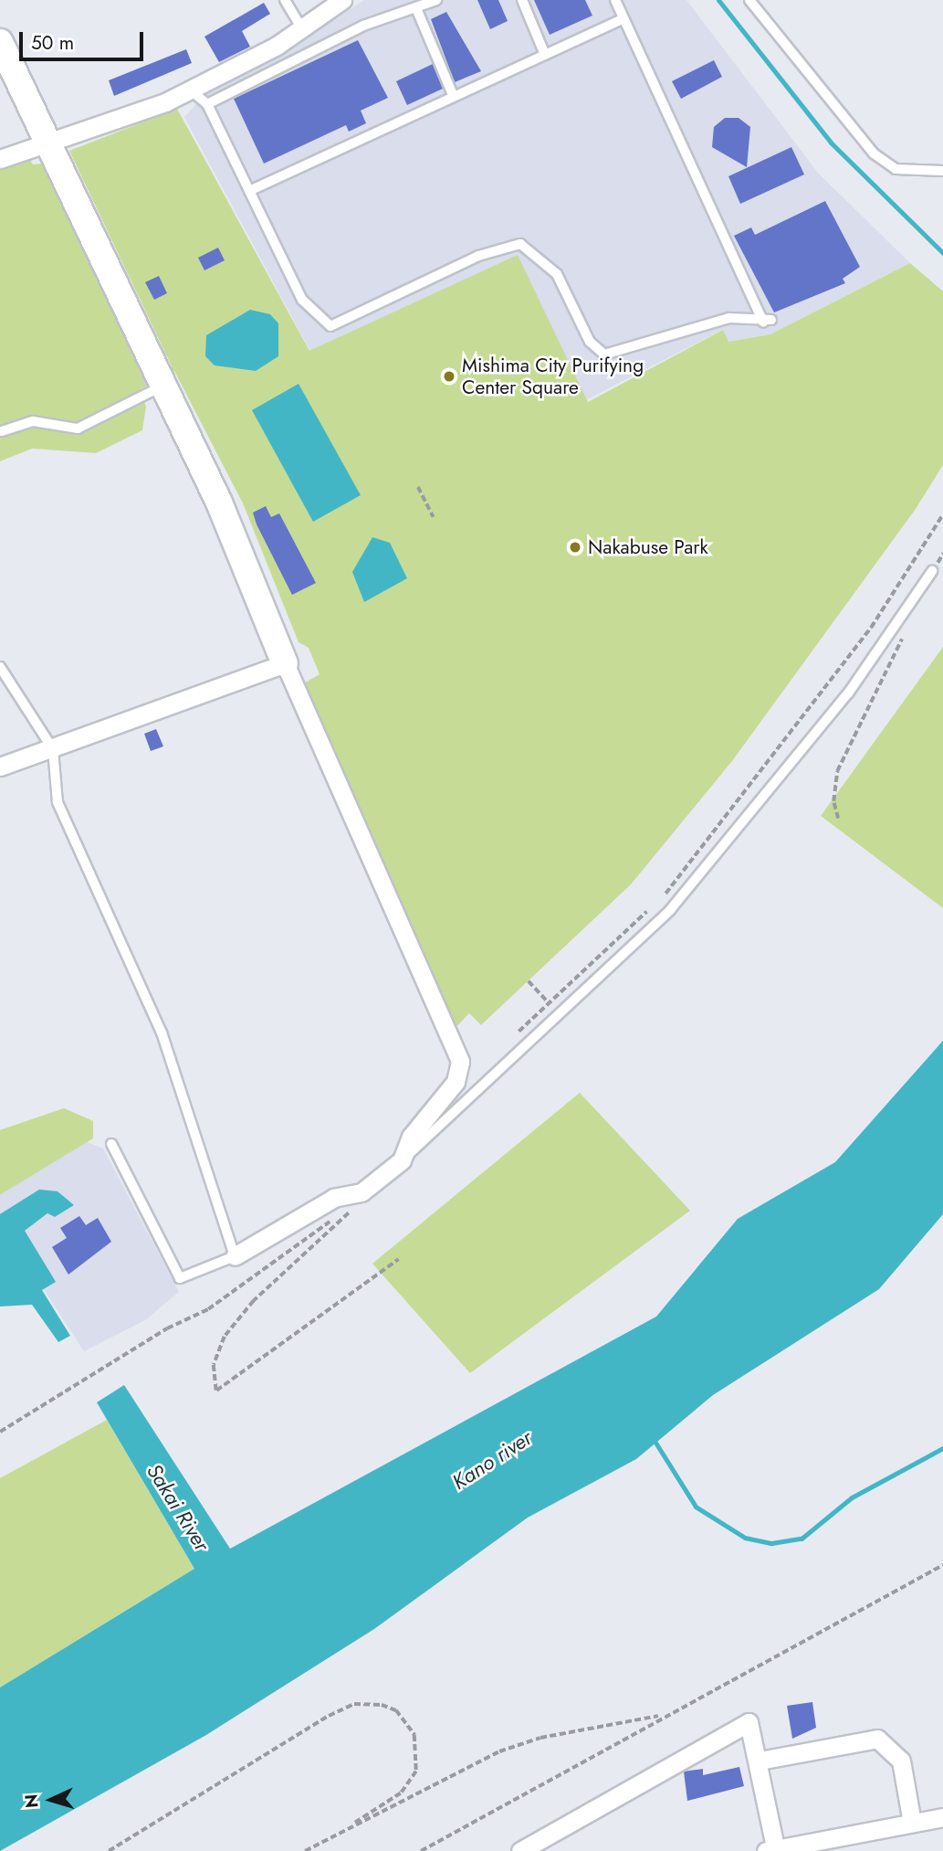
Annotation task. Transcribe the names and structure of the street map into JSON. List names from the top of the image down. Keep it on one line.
{"water":["Kano river","Sakai River"],"places":["Mishima City Purifying Center Square","Nakabuse Park"],"scale_bar":"50 m","north":"left"}
